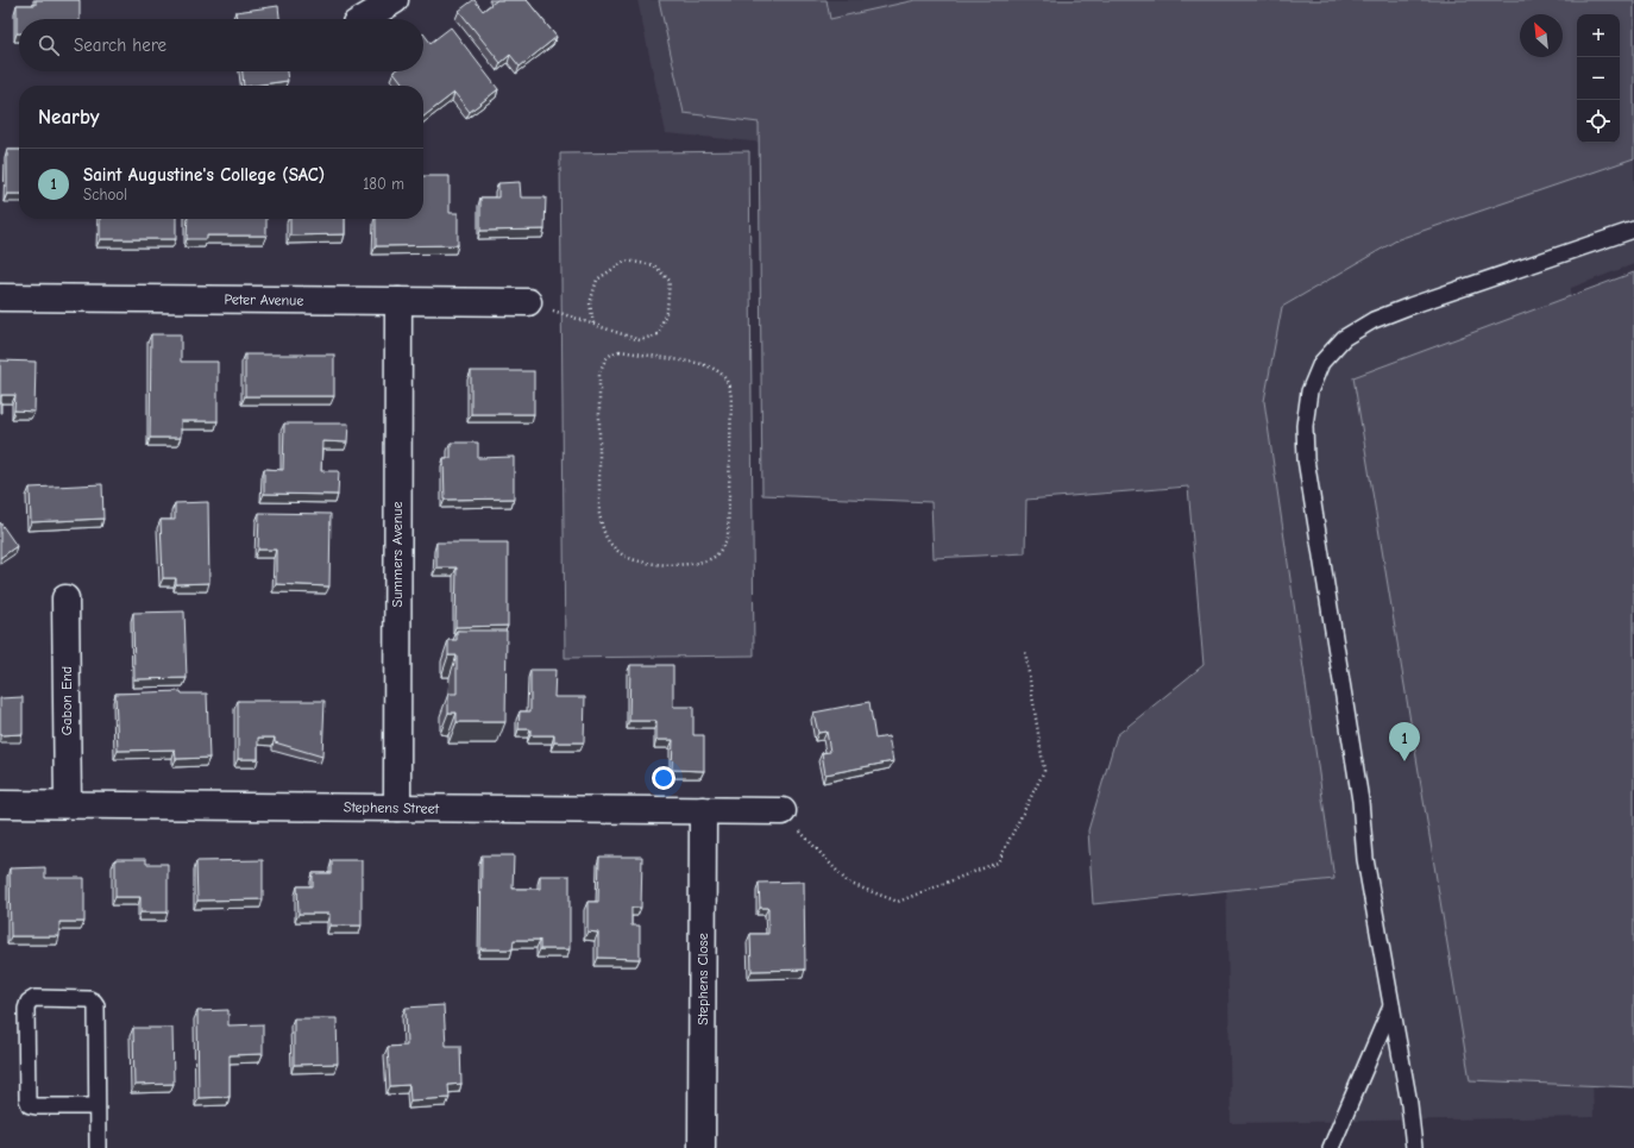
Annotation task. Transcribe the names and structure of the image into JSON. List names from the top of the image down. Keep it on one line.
{"streets":{"street":["Peter Avenue","Summers Avenue","Gabon End","Stephens Street","Stephens Close"]},"crossings":[["Peter Avenue","Summers Avenue"],["Summers Avenue","Stephens Street"],["Gabon End","Stephens Street"],["Stephens Street","Stephens Close"]],"north":"top left","page":{"map_buttons":["+","−"],"search":"Search here","heading":"Nearby","list":[{"mark":"1","name":"Saint Augustine's College (SAC)","note":"School","value":"180 m"}],"pins":"1"}}
